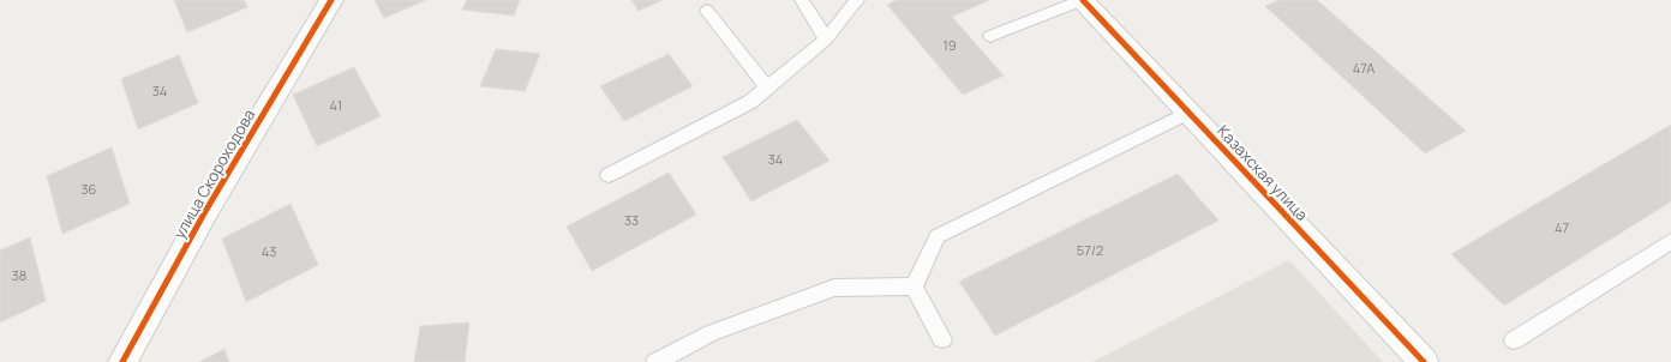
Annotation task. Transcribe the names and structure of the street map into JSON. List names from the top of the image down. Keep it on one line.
{"streets":{"street":["Казахская улица","улица Скороходова"]},"house_numbers":["19","47А","34","41","34","36","33","47","57/2","43","38"]}
